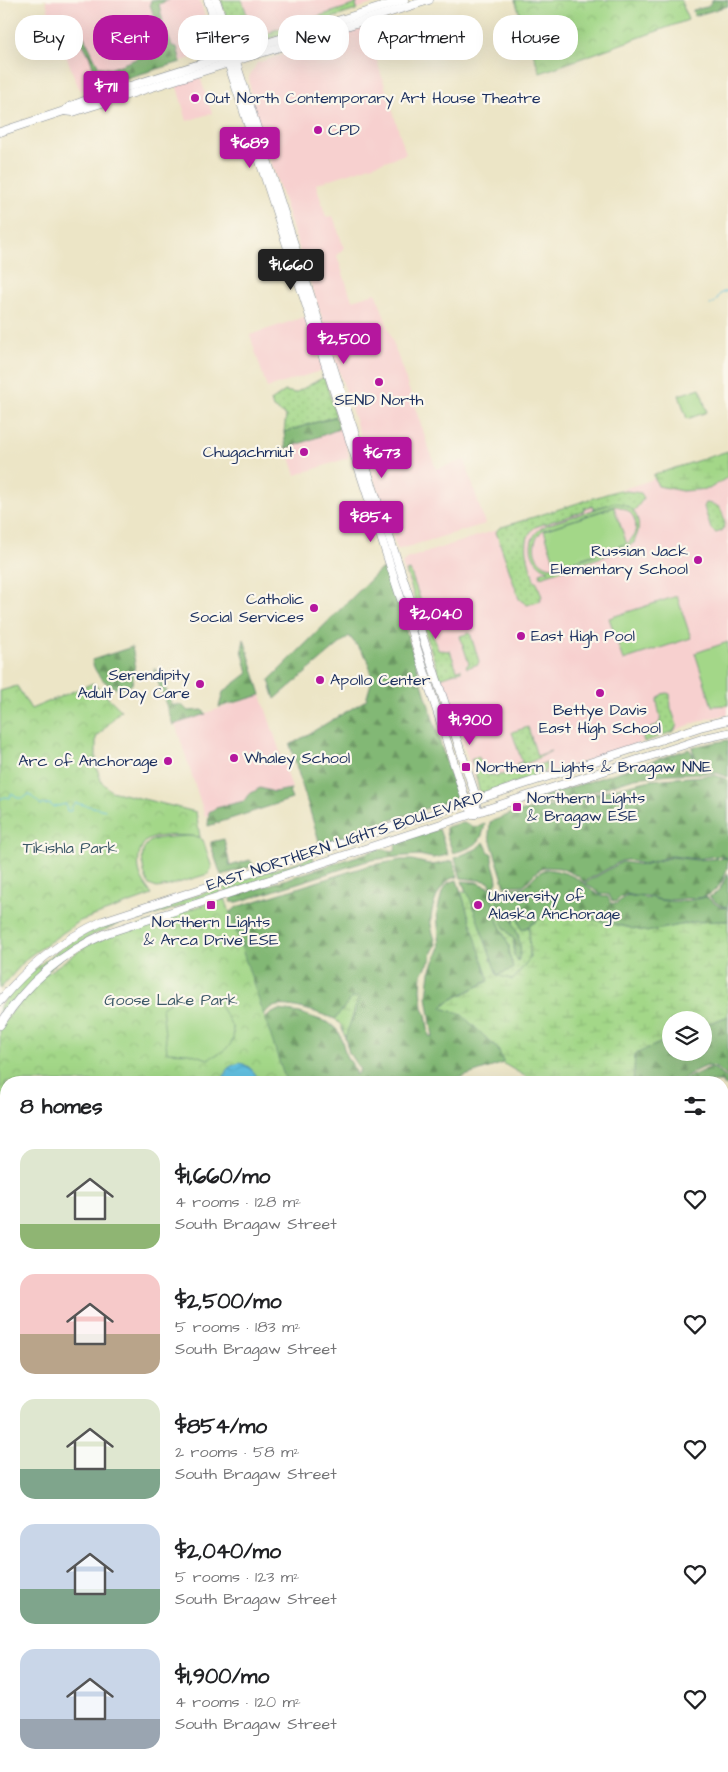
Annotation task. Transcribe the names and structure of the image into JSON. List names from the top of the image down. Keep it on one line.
{"streets":{"main road":["EAST NORTHERN LIGHTS BOULEVARD"]},"parks":["Tikishla Park","Goose Lake Park"],"places":{"other":["Out North Contemporary Art House Theatre","CPD","SEND North","Chugachmiut","Russian Jack Elementary School","Catholic Social Services","East High Pool","Apollo Center","Serendipity Adult Day Care","Bettye Davis East High School","Whaley School","Arc of Anchorage","University of Alaska Anchorage"],"transit":["Northern Lights & Bragaw NNE","Northern Lights & Bragaw ESE","Northern Lights & Arca Drive ESE"]},"page":{"chip":["Buy","Rent","Filters","New","Apartment","House"],"price":["$711","$689","$1,660","$2,500","$673","$854","$2,040","$1,900"],"heading":"8 homes","list":[{"name":"$1,660/mo","note":"4 rooms · 128 m² · South Bragaw Street"},{"name":"$2,500/mo","note":"5 rooms · 183 m² · South Bragaw Street"},{"name":"$854/mo","note":"2 rooms · 58 m² · South Bragaw Street"},{"name":"$2,040/mo","note":"5 rooms · 123 m² · South Bragaw Street"},{"name":"$1,900/mo","note":"4 rooms · 120 m² · South Bragaw Street"}]}}
